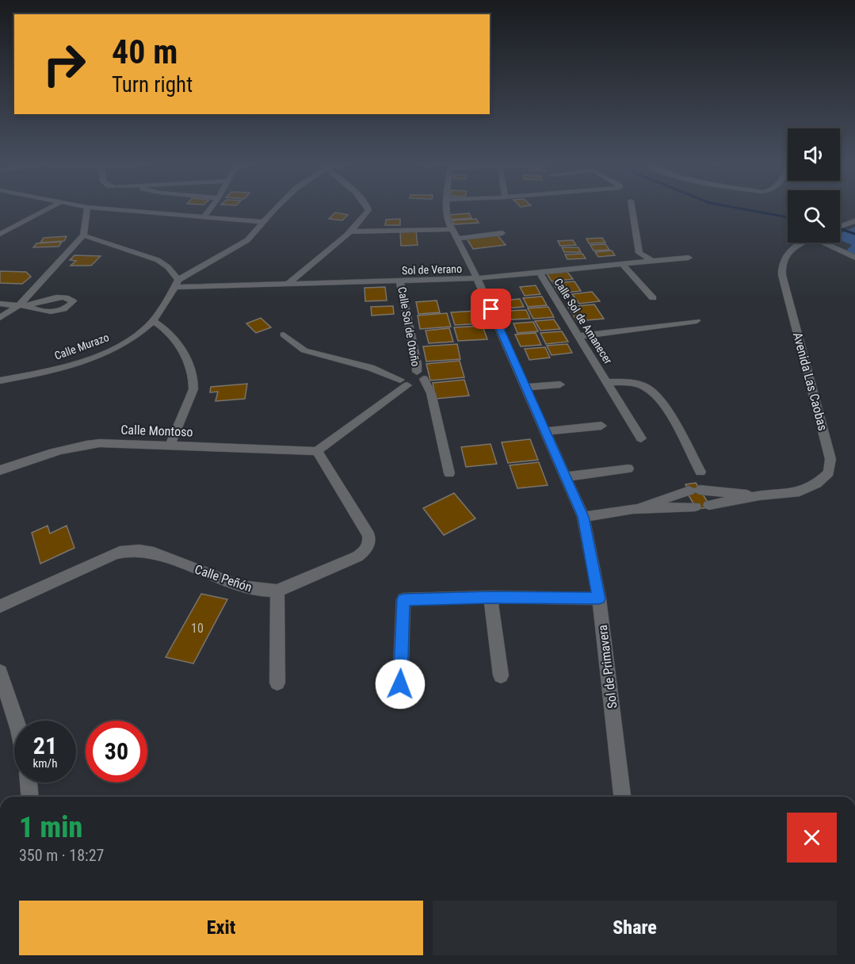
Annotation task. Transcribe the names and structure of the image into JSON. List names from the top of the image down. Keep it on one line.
{"streets":{"street":["Sol de Verano","Calle Sol de Amanecer","Calle Sol de Otoño","Calle Murazo","Avenida Las Caobas","Calle Montoso","Calle Peñón","Sol de Primavera"]},"crossings":[["Sol de Verano","Calle Sol de Amanecer"],["Sol de Verano","Calle Sol de Otoño"],["Sol de Verano","Calle Murazo"],["Sol de Verano","Sol de Primavera"],["Avenida Las Caobas","Sol de Primavera"],["Calle Montoso","Calle Peñón"]],"house_numbers":["10"],"page":{"turn":["40 m","Turn right"],"speed":"21 km/h","limit":"30","heading":["1 min","350 m · 18:27"],"buttons":["Exit","Share"]}}
